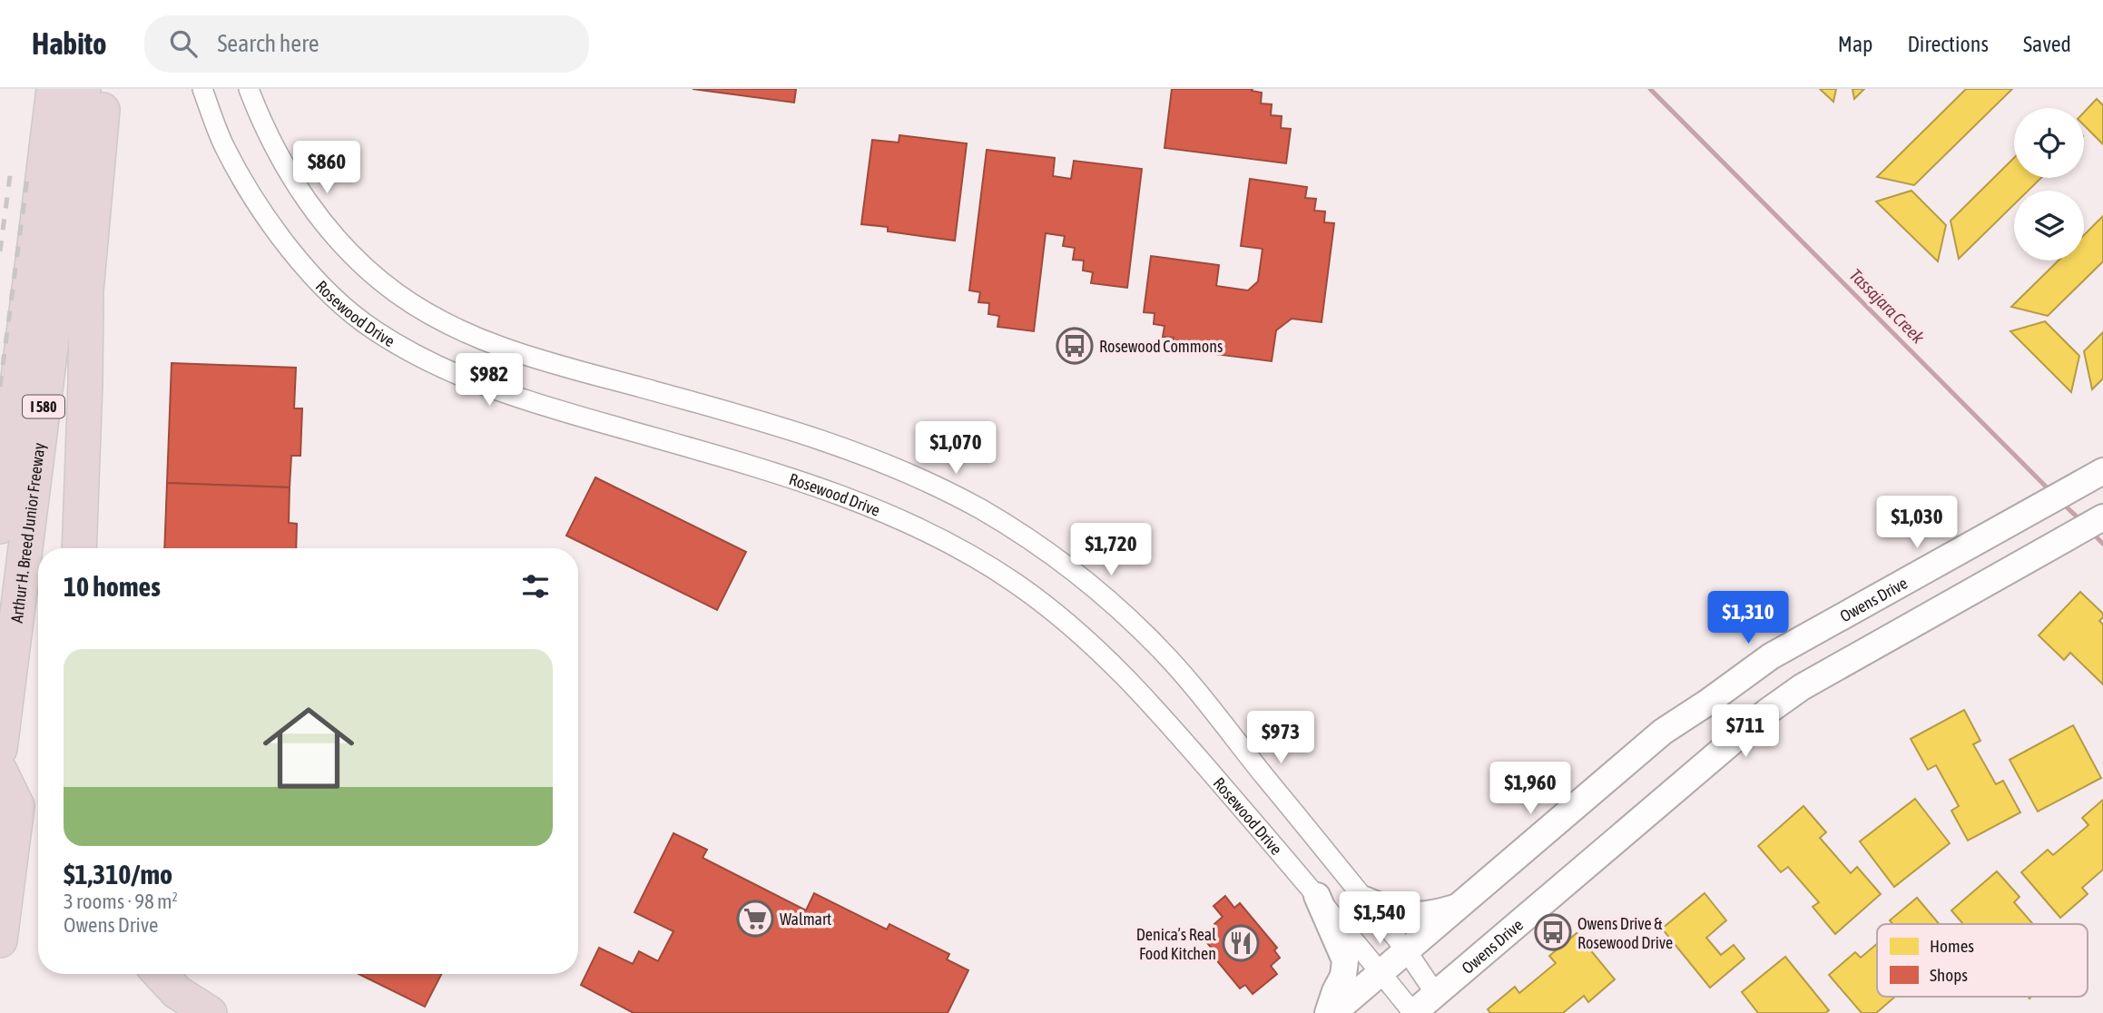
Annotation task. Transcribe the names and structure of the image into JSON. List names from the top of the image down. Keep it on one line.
{"streets":{"highway":["I 580","Arthur H. Breed Junior Freeway"],"street":["Rosewood Drive","Owens Drive"]},"crossings":[["Rosewood Drive","Owens Drive"]],"water":["Tassajara Creek"],"places":{"bus stop":["Rosewood Commons","Owens Drive & Rosewood Drive"],"supermarket":["Walmart"],"restaurant":["Denica’s Real Food Kitchen"]},"legend":["Homes","Shops"],"page":{"header":"Habito","search":"Search here","nav":["Map","Directions","Saved"],"price":["$860","$982","$1,070","$1,030","$1,720","$1,310","$711","$973","$1,960","$1,540"],"heading":"10 homes","list":[{"name":"$1,310/mo","note":"3 rooms · 98 m² · Owens Drive"}]}}
